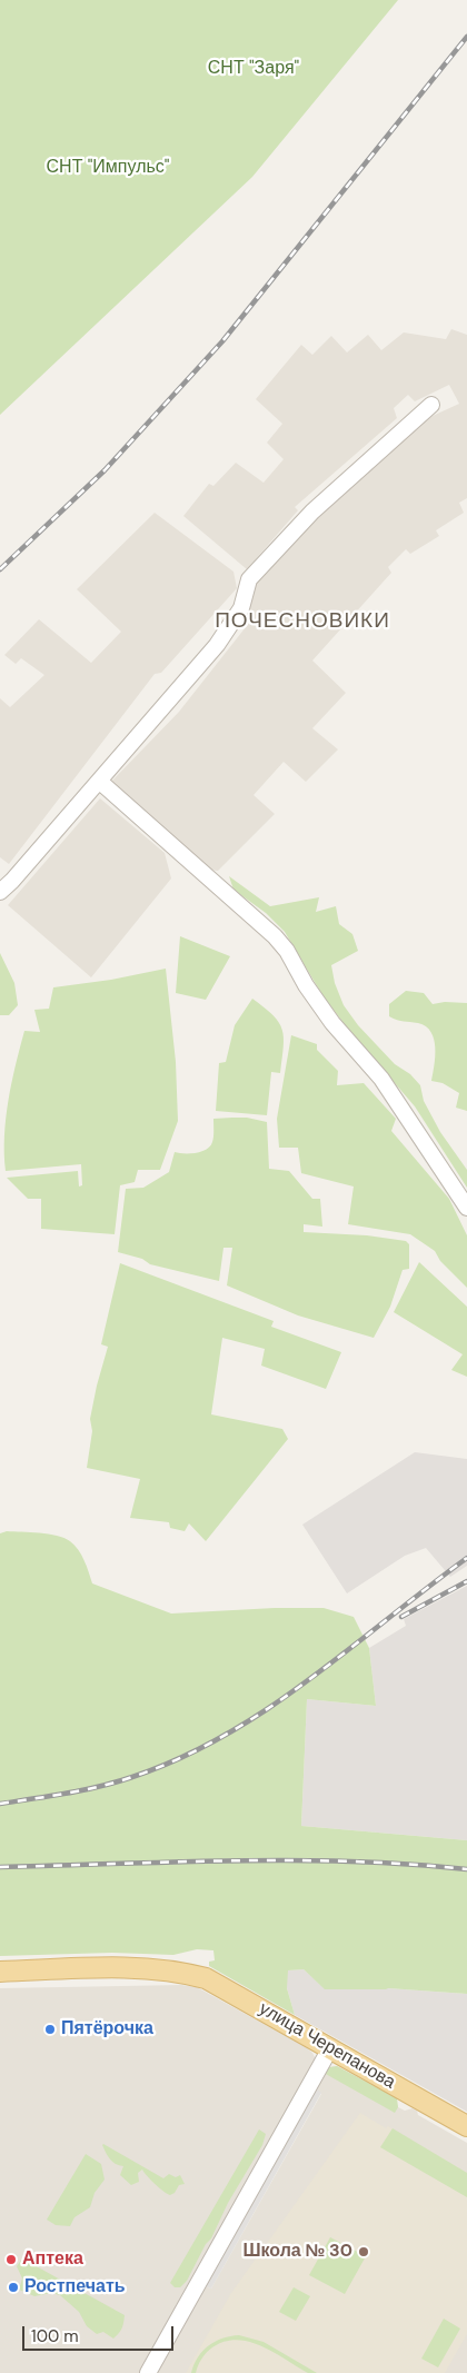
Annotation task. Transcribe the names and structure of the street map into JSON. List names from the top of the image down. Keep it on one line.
{"streets":{"main road":["улица Черепанова"]},"districts":["ПОЧЕСНОВИКИ"],"parks":["СНТ \"Заря\"","СНТ \"Импульс\""],"places":["Пятёрочка","Школа № 30","Аптека","Ростпечать"],"scale_bar":"100 m"}
